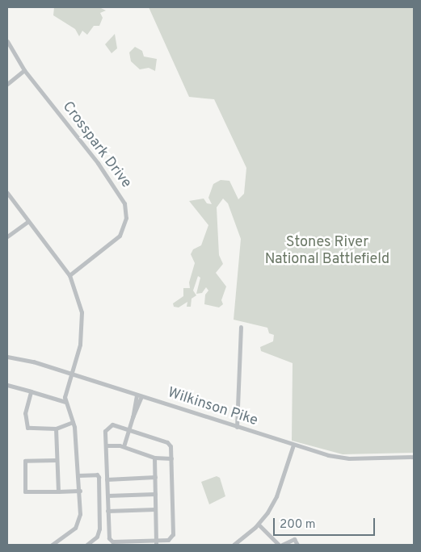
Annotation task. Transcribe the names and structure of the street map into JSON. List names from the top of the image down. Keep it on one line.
{"streets":{"street":["Crosspark Drive","Wilkinson Pike"]},"parks":["Stones River National Battlefield"],"scale_bar":"200 m"}
